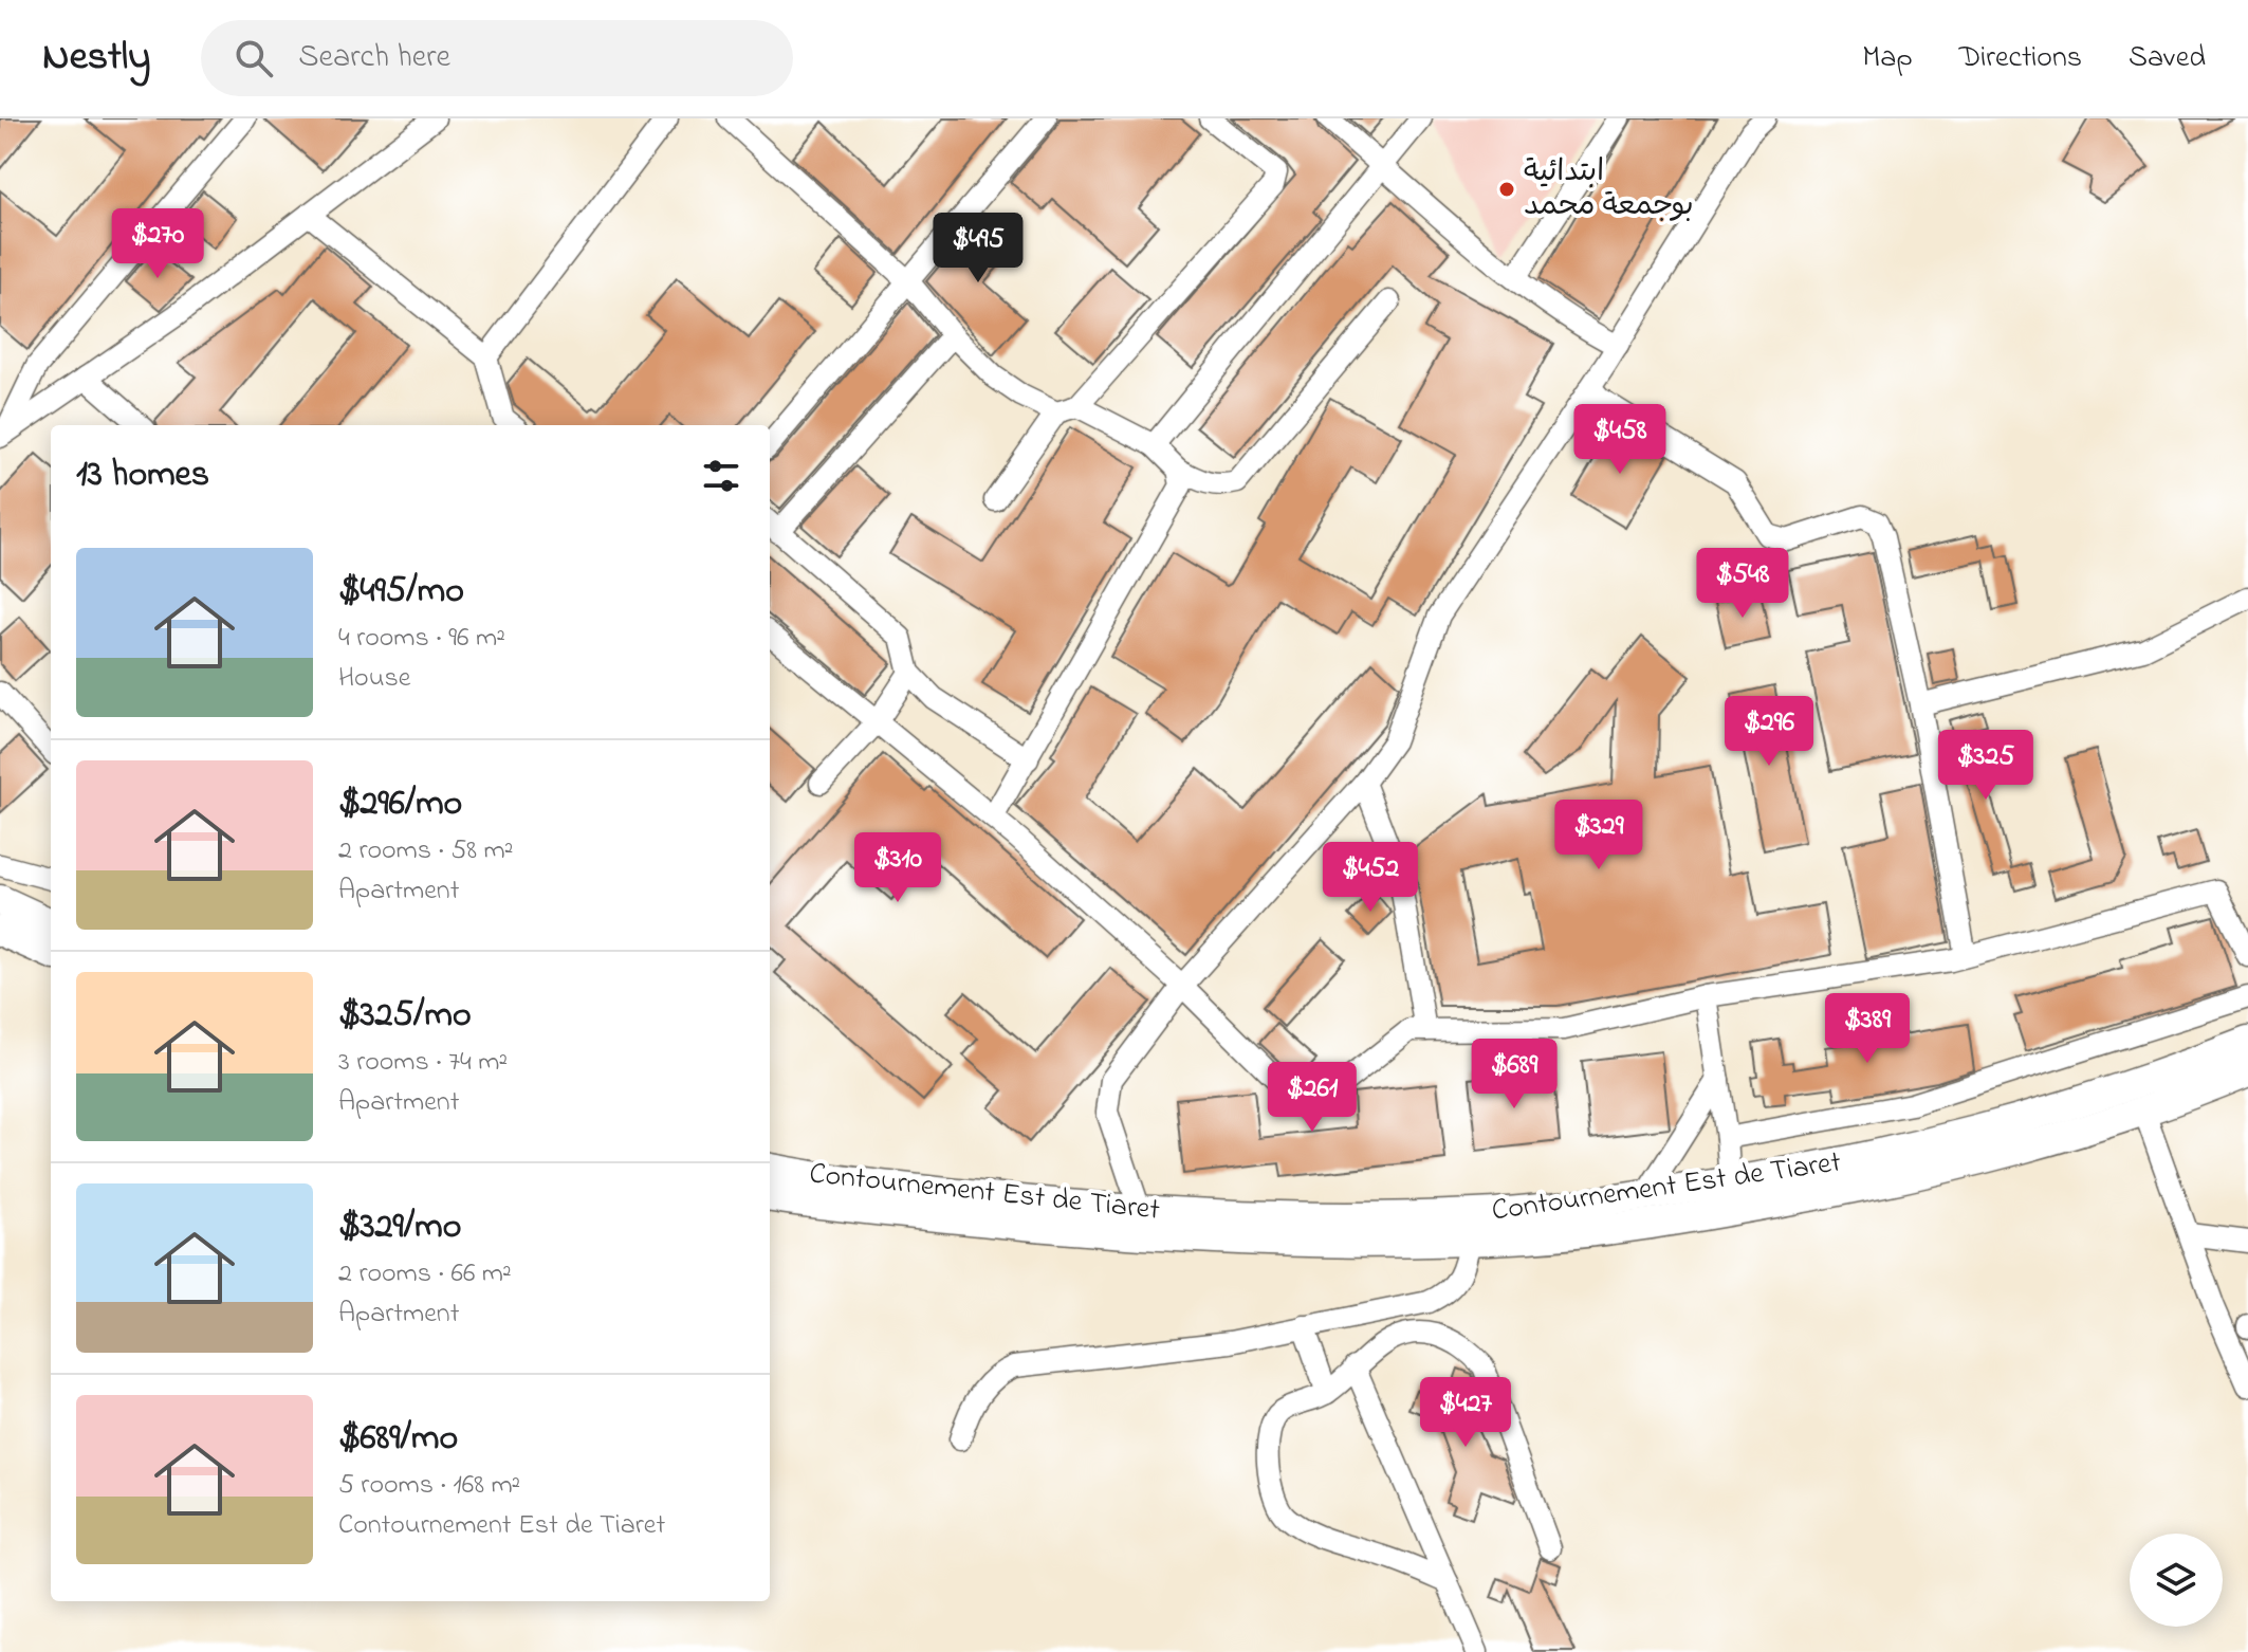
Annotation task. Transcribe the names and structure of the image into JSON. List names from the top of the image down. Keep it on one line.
{"streets":{"highway":["Contournement Est de Tiaret"]},"places":["ابتدائية بوجمعة محمد"],"page":{"header":"Nestly","search":"Search here","nav":["Map","Directions","Saved"],"price":["$270","$495","$458","$548","$296","$325","$329","$310","$452","$389","$689","$261","$427"],"heading":"13 homes","list":[{"name":"$495/mo","note":"4 rooms · 96 m² · House"},{"name":"$296/mo","note":"2 rooms · 58 m² · Apartment"},{"name":"$325/mo","note":"3 rooms · 74 m² · Apartment"},{"name":"$329/mo","note":"2 rooms · 66 m² · Apartment"},{"name":"$689/mo","note":"5 rooms · 168 m² · Contournement Est de Tiaret"}]}}
